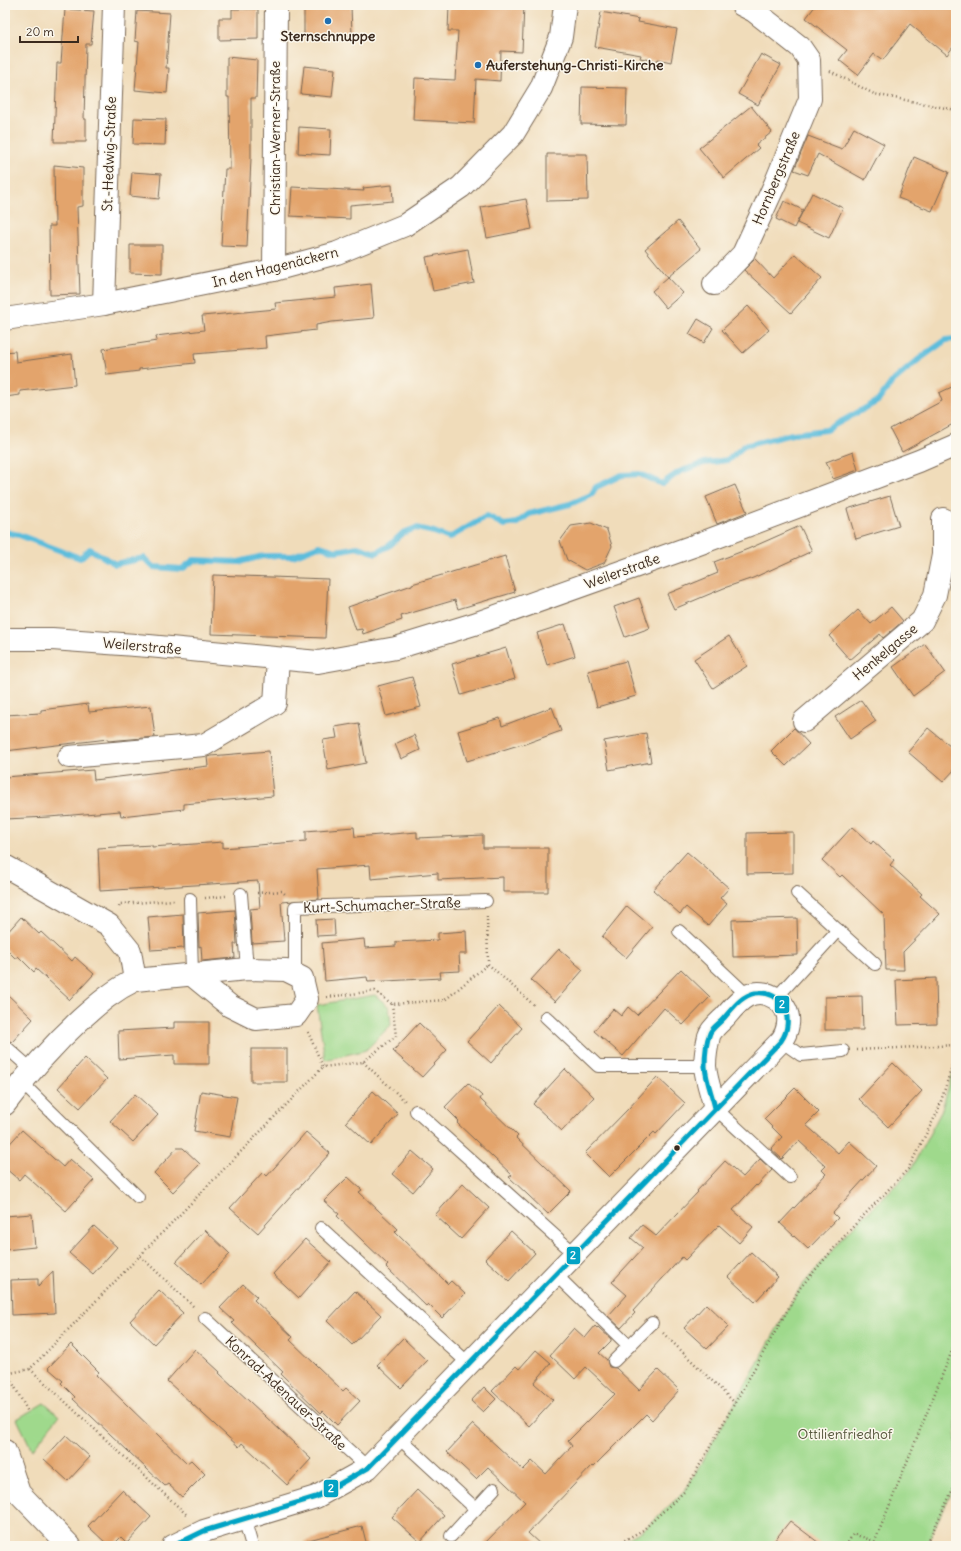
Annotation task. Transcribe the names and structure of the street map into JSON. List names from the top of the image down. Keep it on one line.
{"streets":{"street":["Christian-Werner-Straße","St.-Hedwig-Straße","Hornbergstraße","In den Hagenäckern","Weilerstraße","Henkelgasse"],"lane":["Kurt-Schumacher-Straße","Konrad-Adenauer-Straße"]},"crossings":[["Christian-Werner-Straße","In den Hagenäckern"],["St.-Hedwig-Straße","In den Hagenäckern"]],"parks":["Ottilienfriedhof"],"places":["Sternschnuppe","Auferstehung-Christi-Kirche"],"lines":["transit line 2"],"scale_bar":"20 m"}
